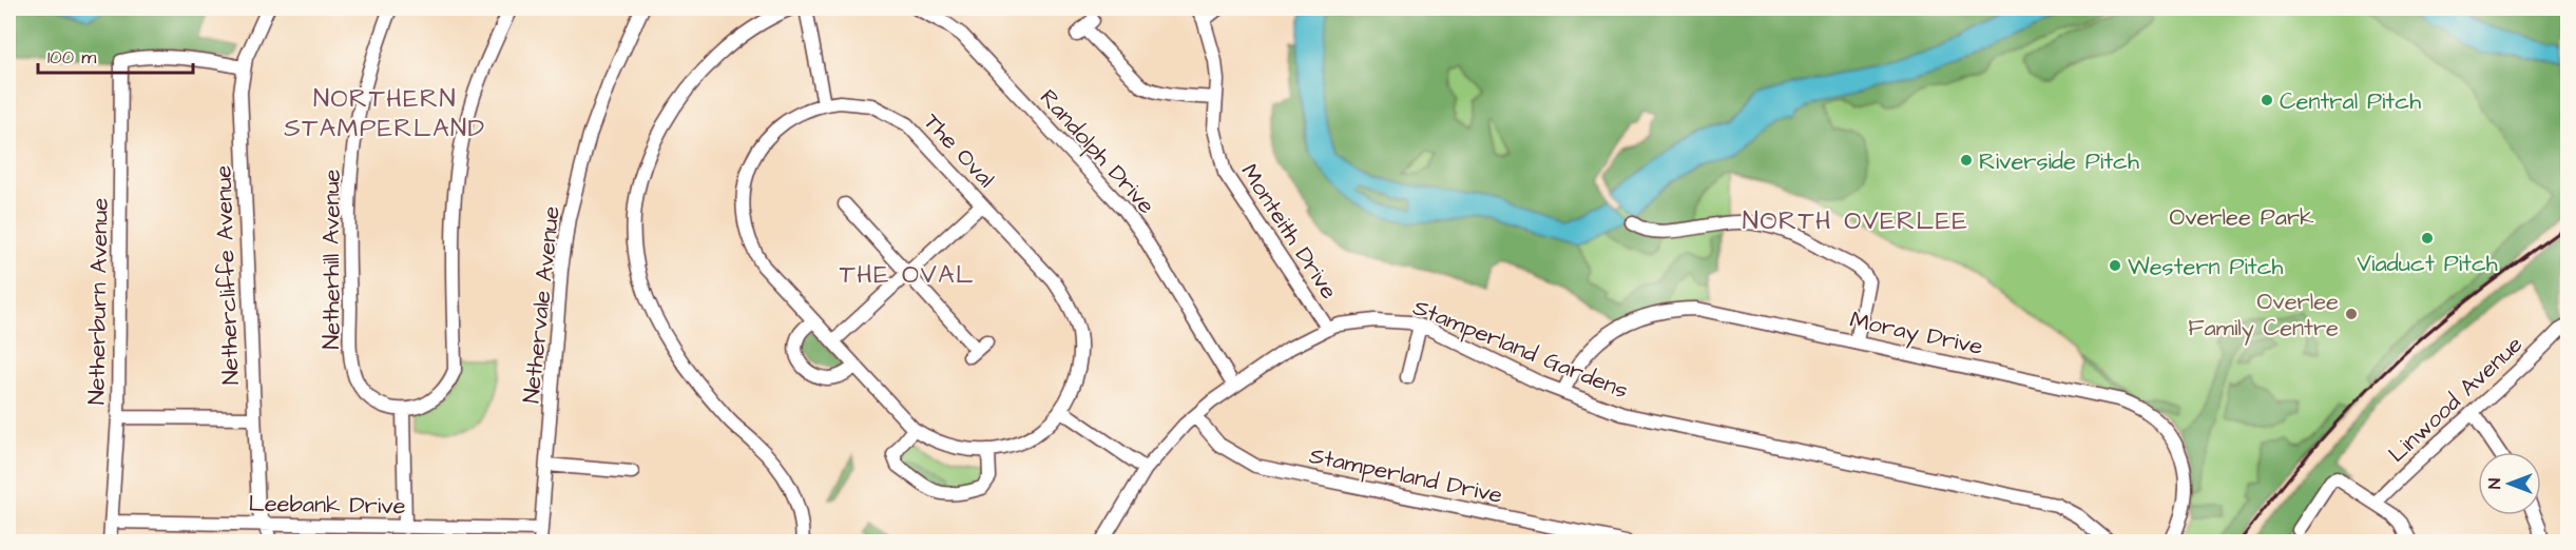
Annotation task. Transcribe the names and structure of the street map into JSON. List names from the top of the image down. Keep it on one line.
{"streets":{"street":["The Oval","Randolph Drive","Monteith Drive","Netherhill Avenue","Nethercliffe Avenue","Netherburn Avenue","Nethervale Avenue","Moray Drive","Stamperland Gardens","Linwood Avenue","Stamperland Drive","Leebank Drive"]},"crossings":[["Randolph Drive","Stamperland Gardens"],["Monteith Drive","Stamperland Gardens"],["Nethercliffe Avenue","Netherburn Avenue"],["Nethercliffe Avenue","Leebank Drive"],["Netherburn Avenue","Leebank Drive"],["Nethervale Avenue","Leebank Drive"],["Moray Drive","Stamperland Gardens"],["Stamperland Gardens","Stamperland Drive"]],"districts":["NORTHERN STAMPERLAND","NORTH OVERLEE","THE OVAL"],"parks":["Overlee Park"],"places":["Central Pitch","Riverside Pitch","Viaduct Pitch","Western Pitch","Overlee Family Centre"],"scale_bar":"100 m","north":"left"}
